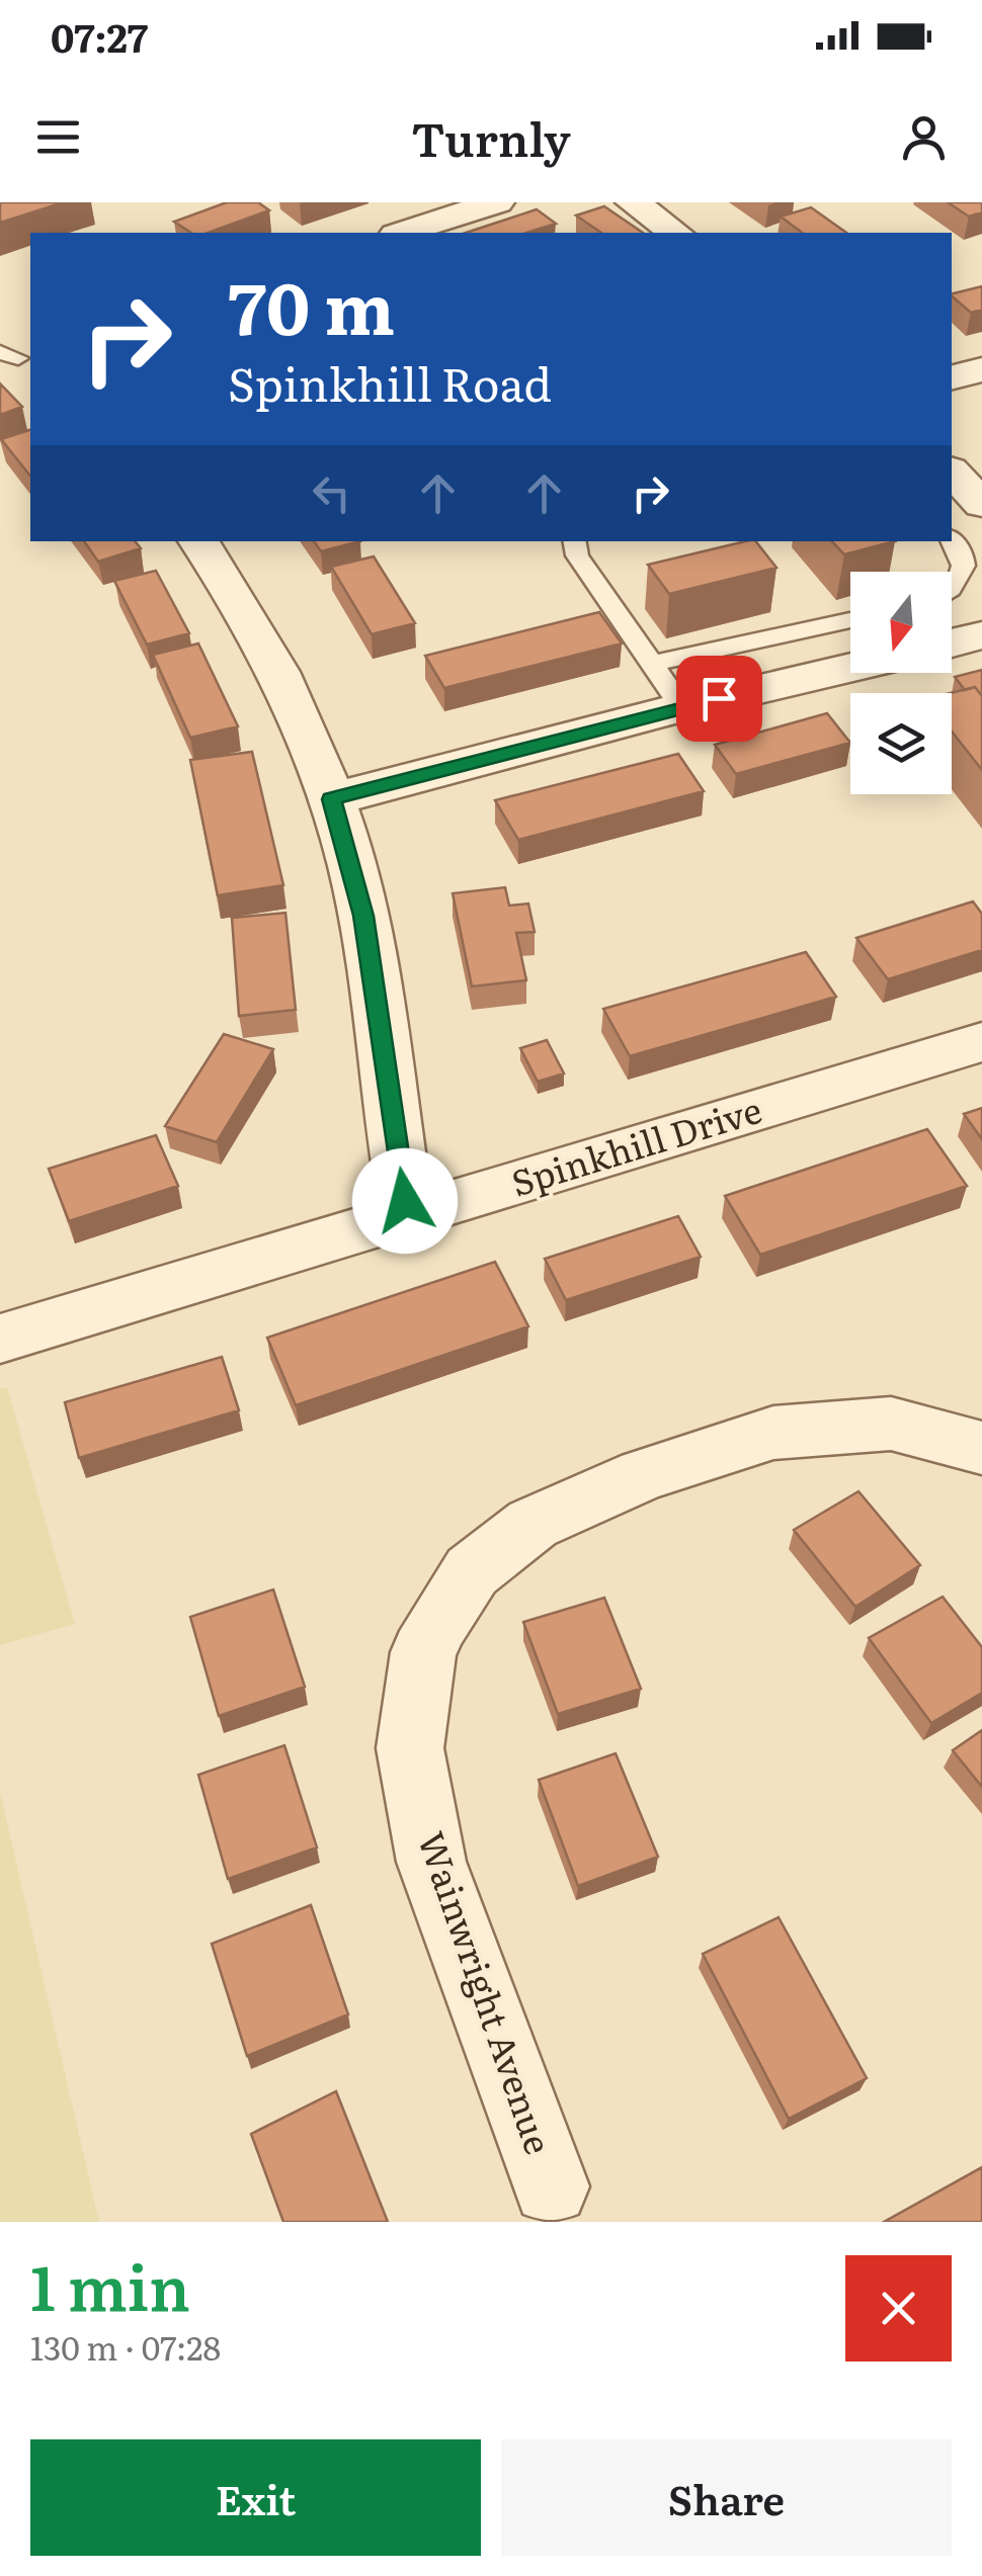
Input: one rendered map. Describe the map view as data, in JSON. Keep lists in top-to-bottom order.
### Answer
{
  "streets": {
    "street": ["Spinkhill Drive", "Wainwright Avenue"]
  },
  "north": "bottom",
  "page": {
    "status": "07:27",
    "header": "Turnly",
    "turn": ["70 m", "Spinkhill Road"],
    "heading": ["1 min", "130 m · 07:28"],
    "buttons": ["Exit", "Share"]
  }
}
